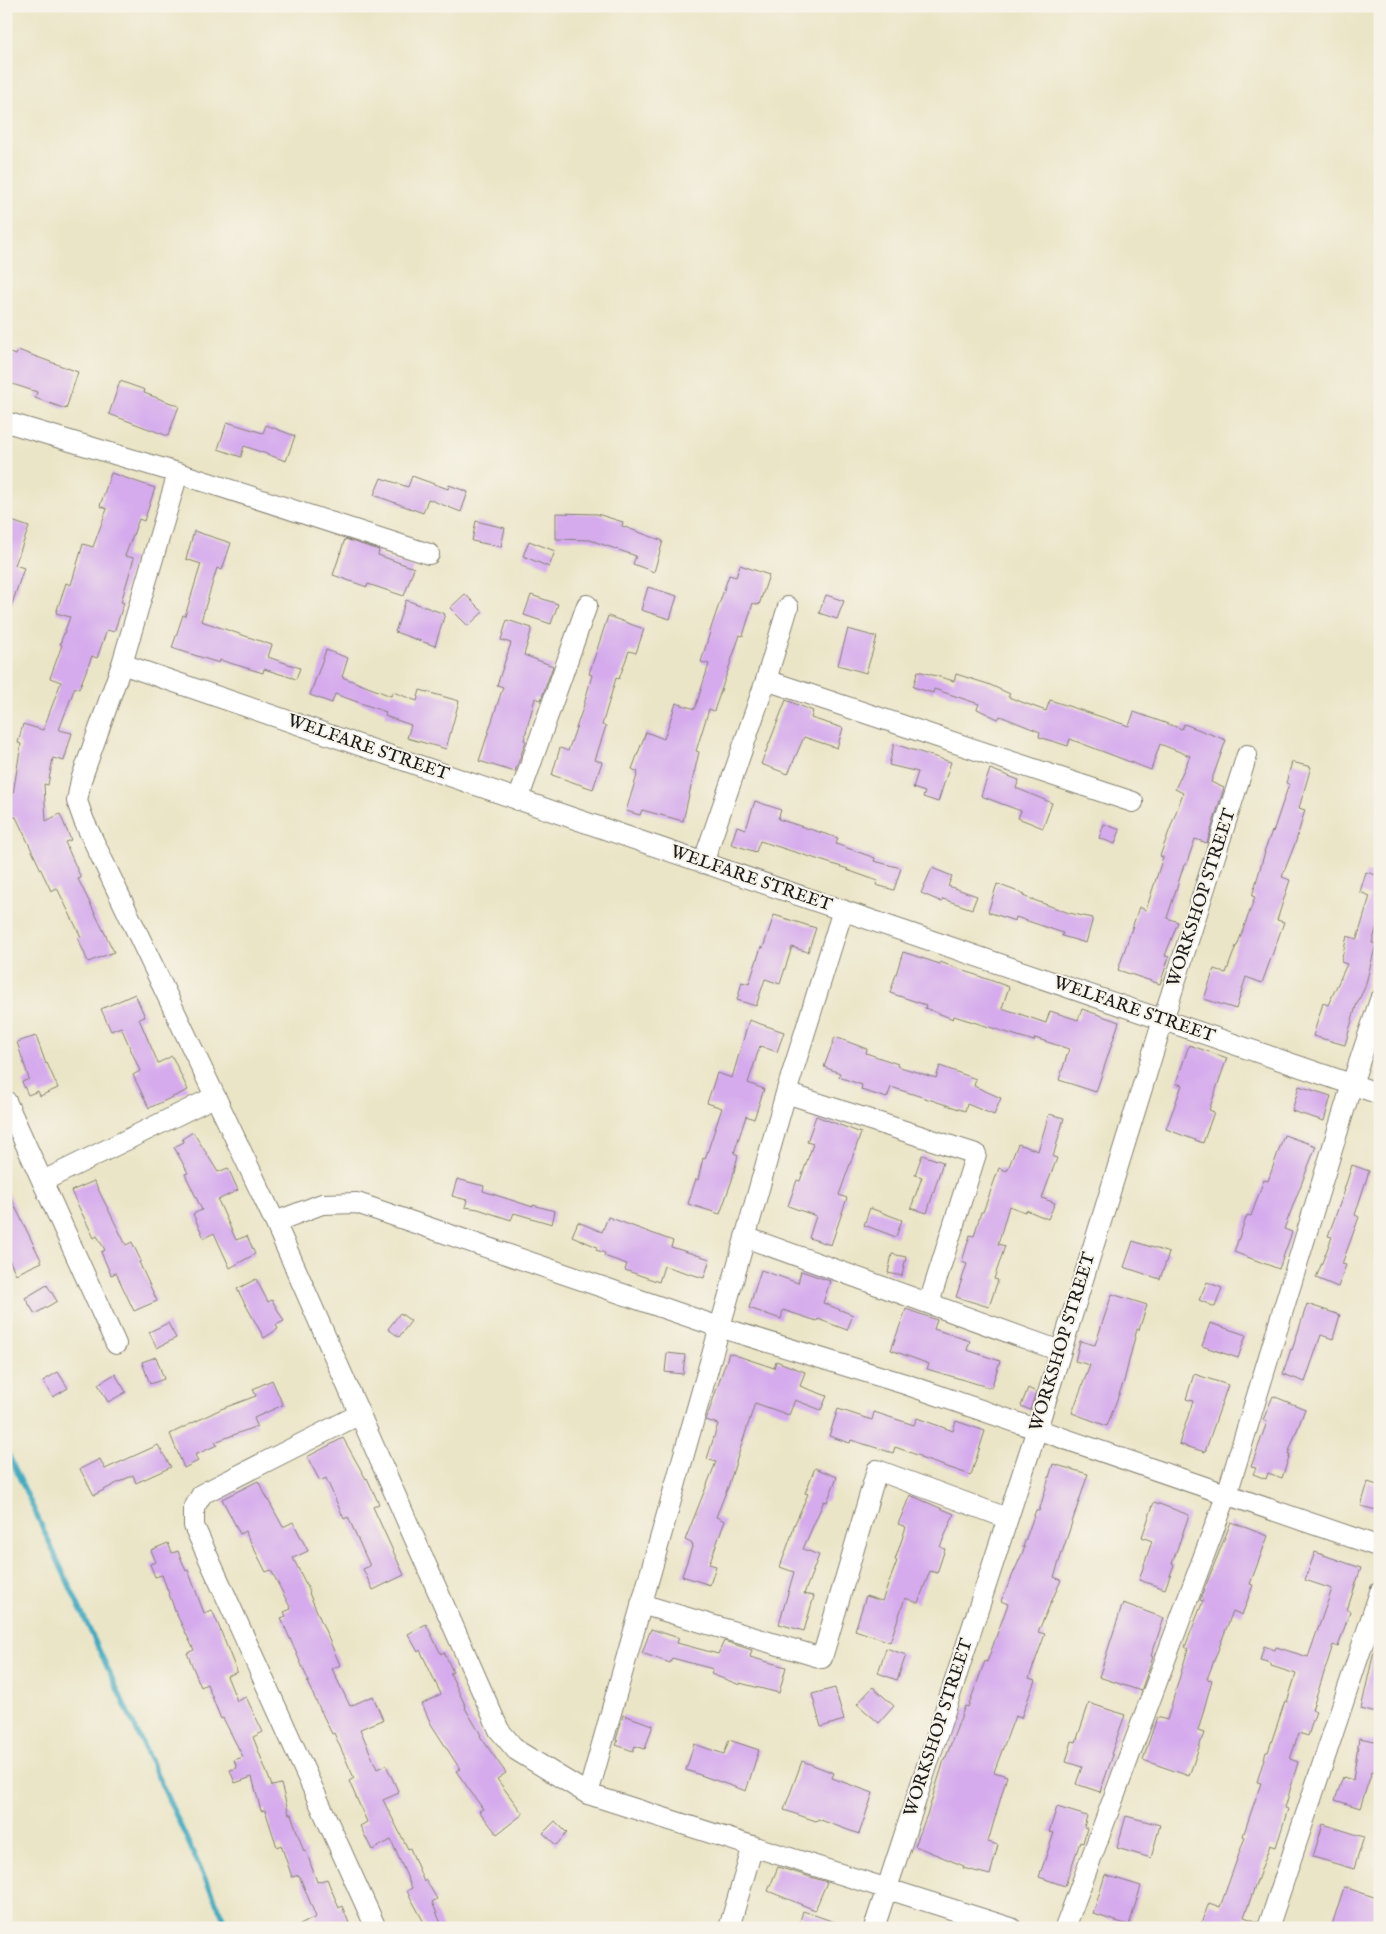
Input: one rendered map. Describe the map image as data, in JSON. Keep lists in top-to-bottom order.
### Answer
{
  "streets": {
    "street": ["WELFARE STREET", "WORKSHOP STREET"]
  },
  "crossings": [
    ["WELFARE STREET", "WORKSHOP STREET"]
  ]
}
